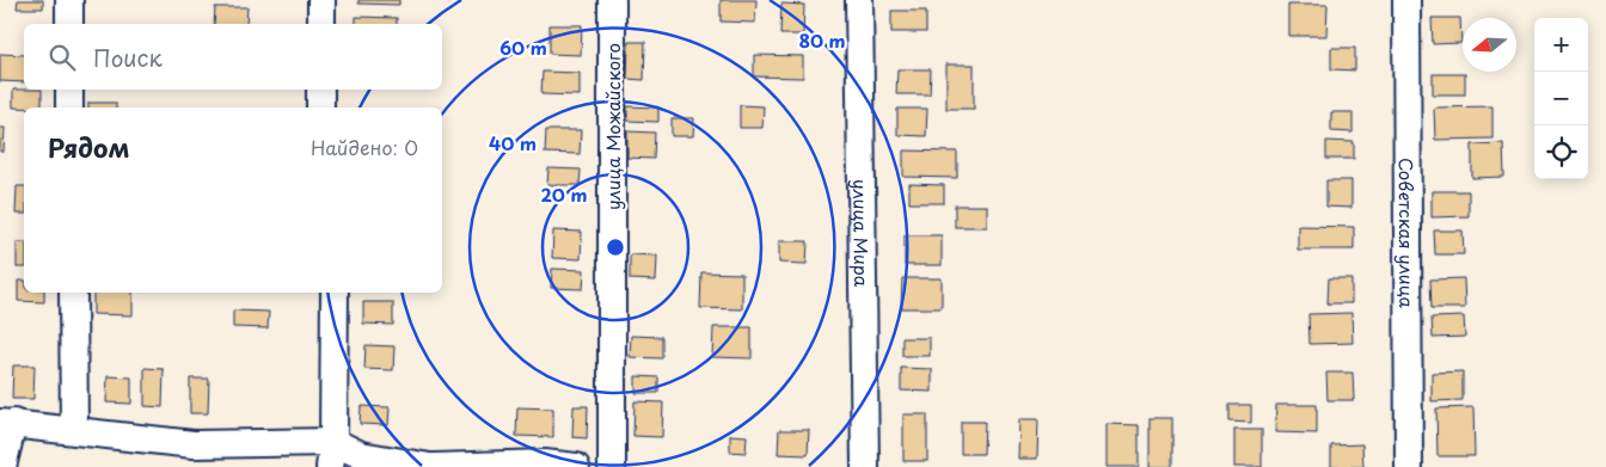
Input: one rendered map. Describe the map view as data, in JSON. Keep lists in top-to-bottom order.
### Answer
{
  "streets": {
    "street": ["улица Можайского", "улица Мира", "Советская улица"]
  },
  "north": "left",
  "page": {
    "map_buttons": ["+", "−"],
    "search": "Поиск",
    "heading": ["Рядом", "Найдено: 0"]
  },
  "rings": [
    "80 m",
    "60 m",
    "40 m",
    "20 m"
  ]
}
